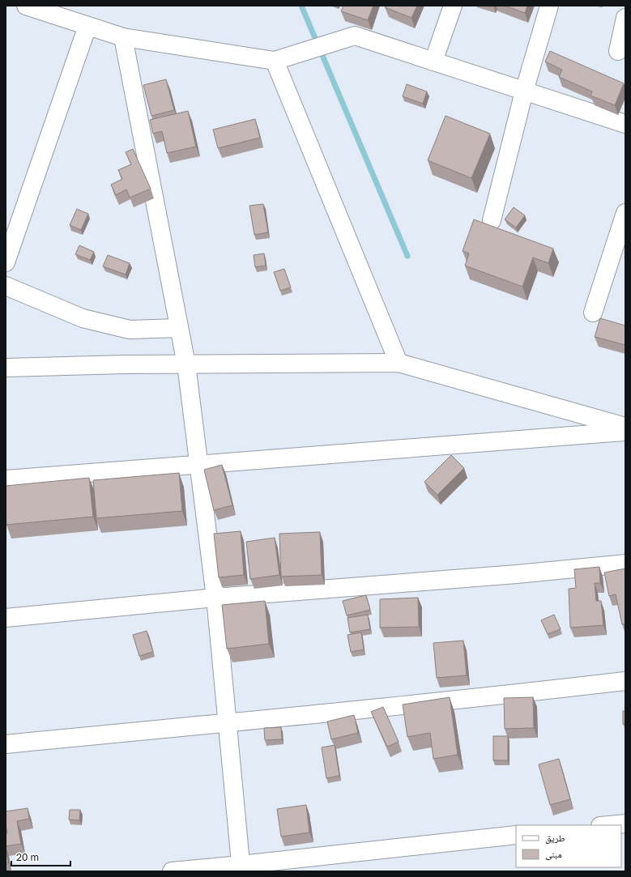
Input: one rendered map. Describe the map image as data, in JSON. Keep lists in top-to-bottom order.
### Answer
{
  "legend": ["طريق", "مبنى"],
  "scale_bar": "20 m"
}
